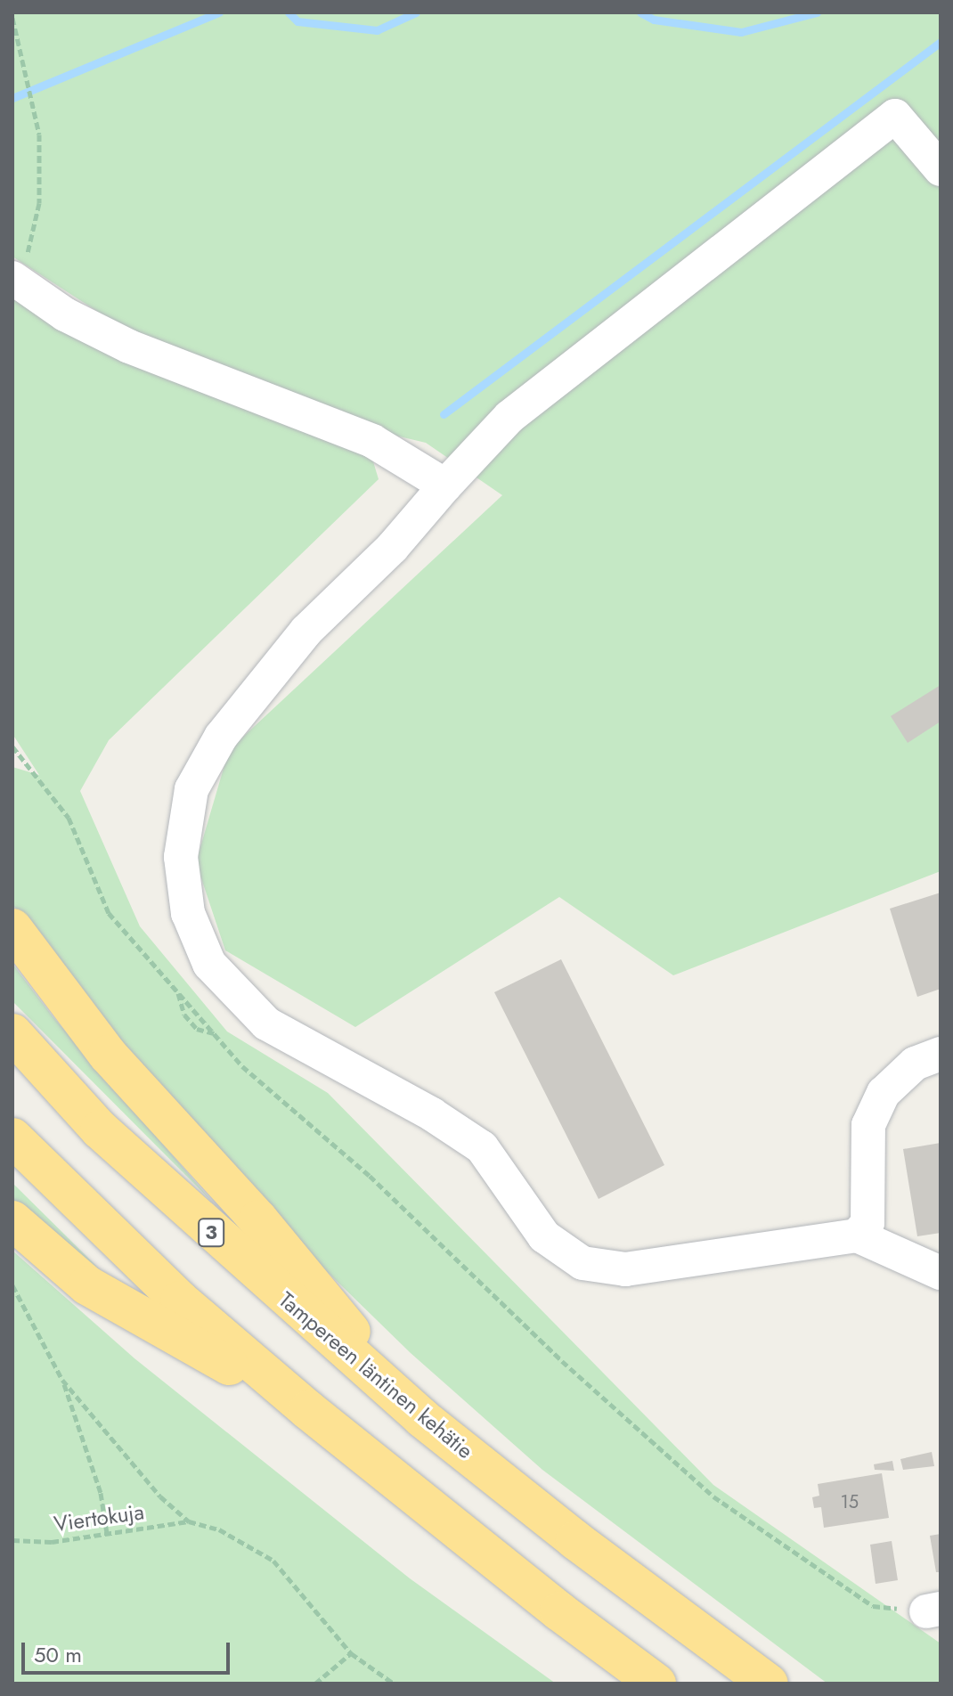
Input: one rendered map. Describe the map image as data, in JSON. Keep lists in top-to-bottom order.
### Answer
{
  "streets": {
    "highway": ["3", "Tampereen läntinen kehätie"],
    "path": ["Viertokuja"]
  },
  "house_numbers": ["15"],
  "scale_bar": "50 m"
}
